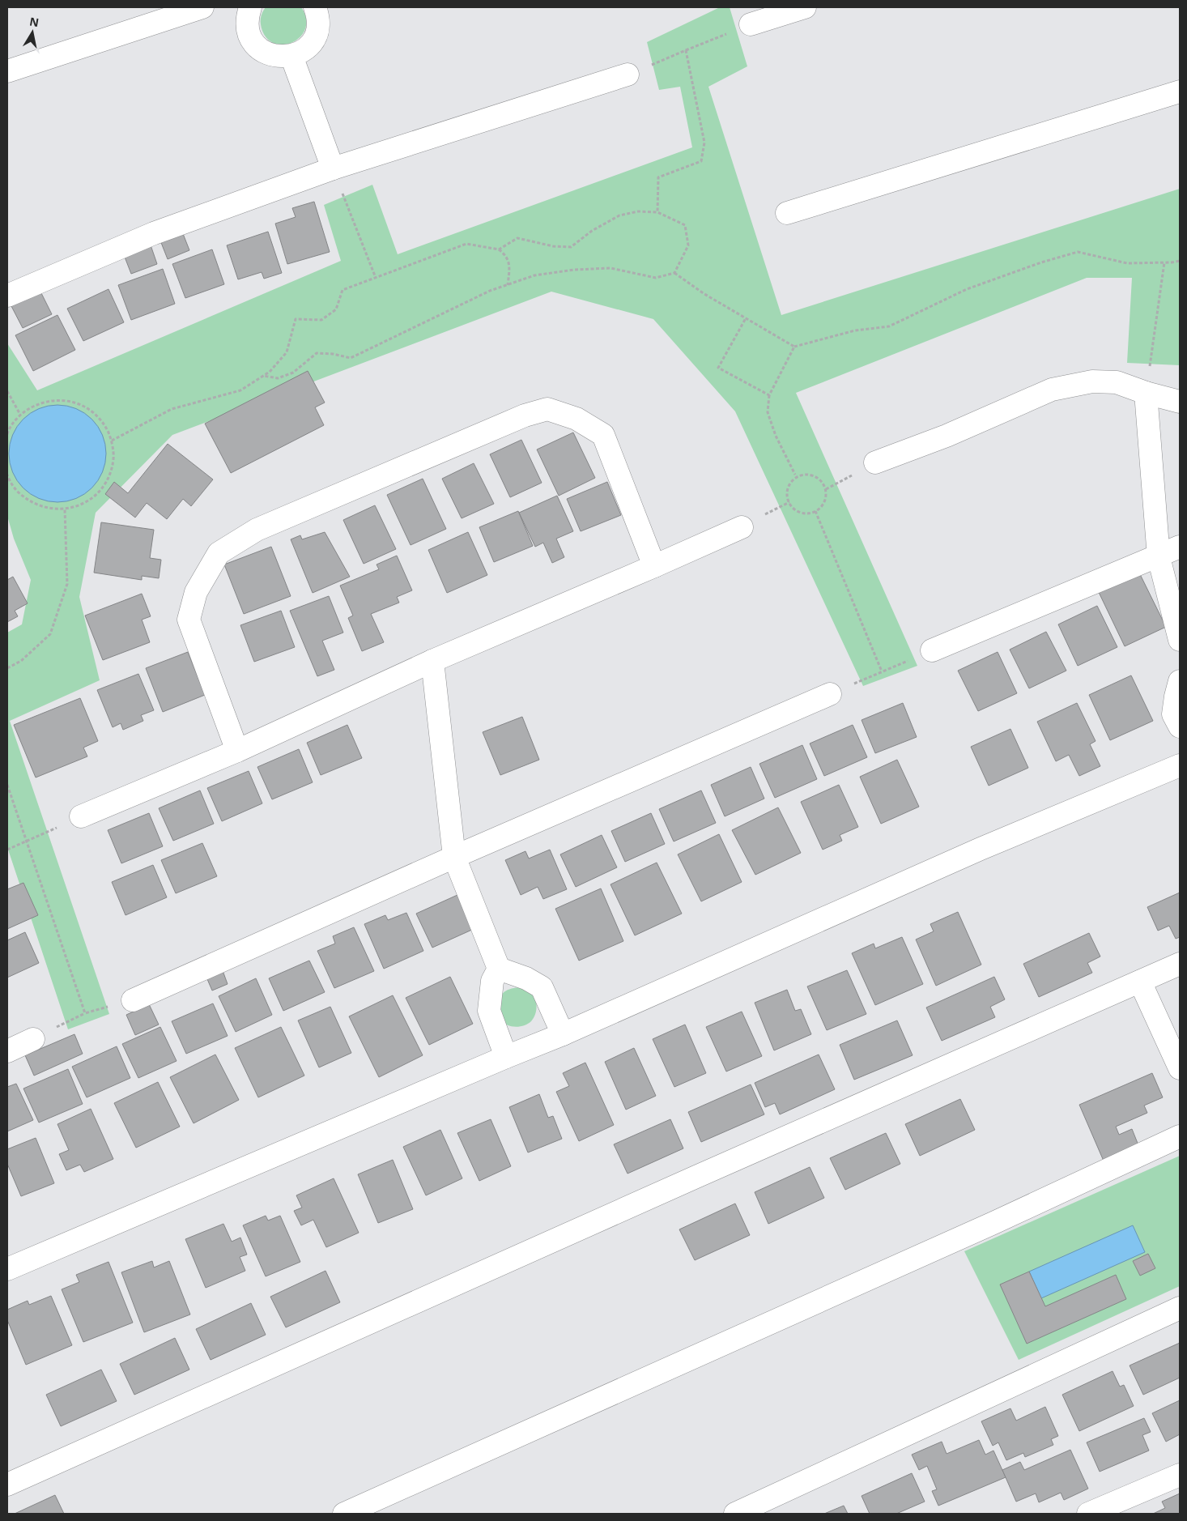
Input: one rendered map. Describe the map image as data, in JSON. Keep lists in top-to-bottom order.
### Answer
{
  "north": "top"
}
